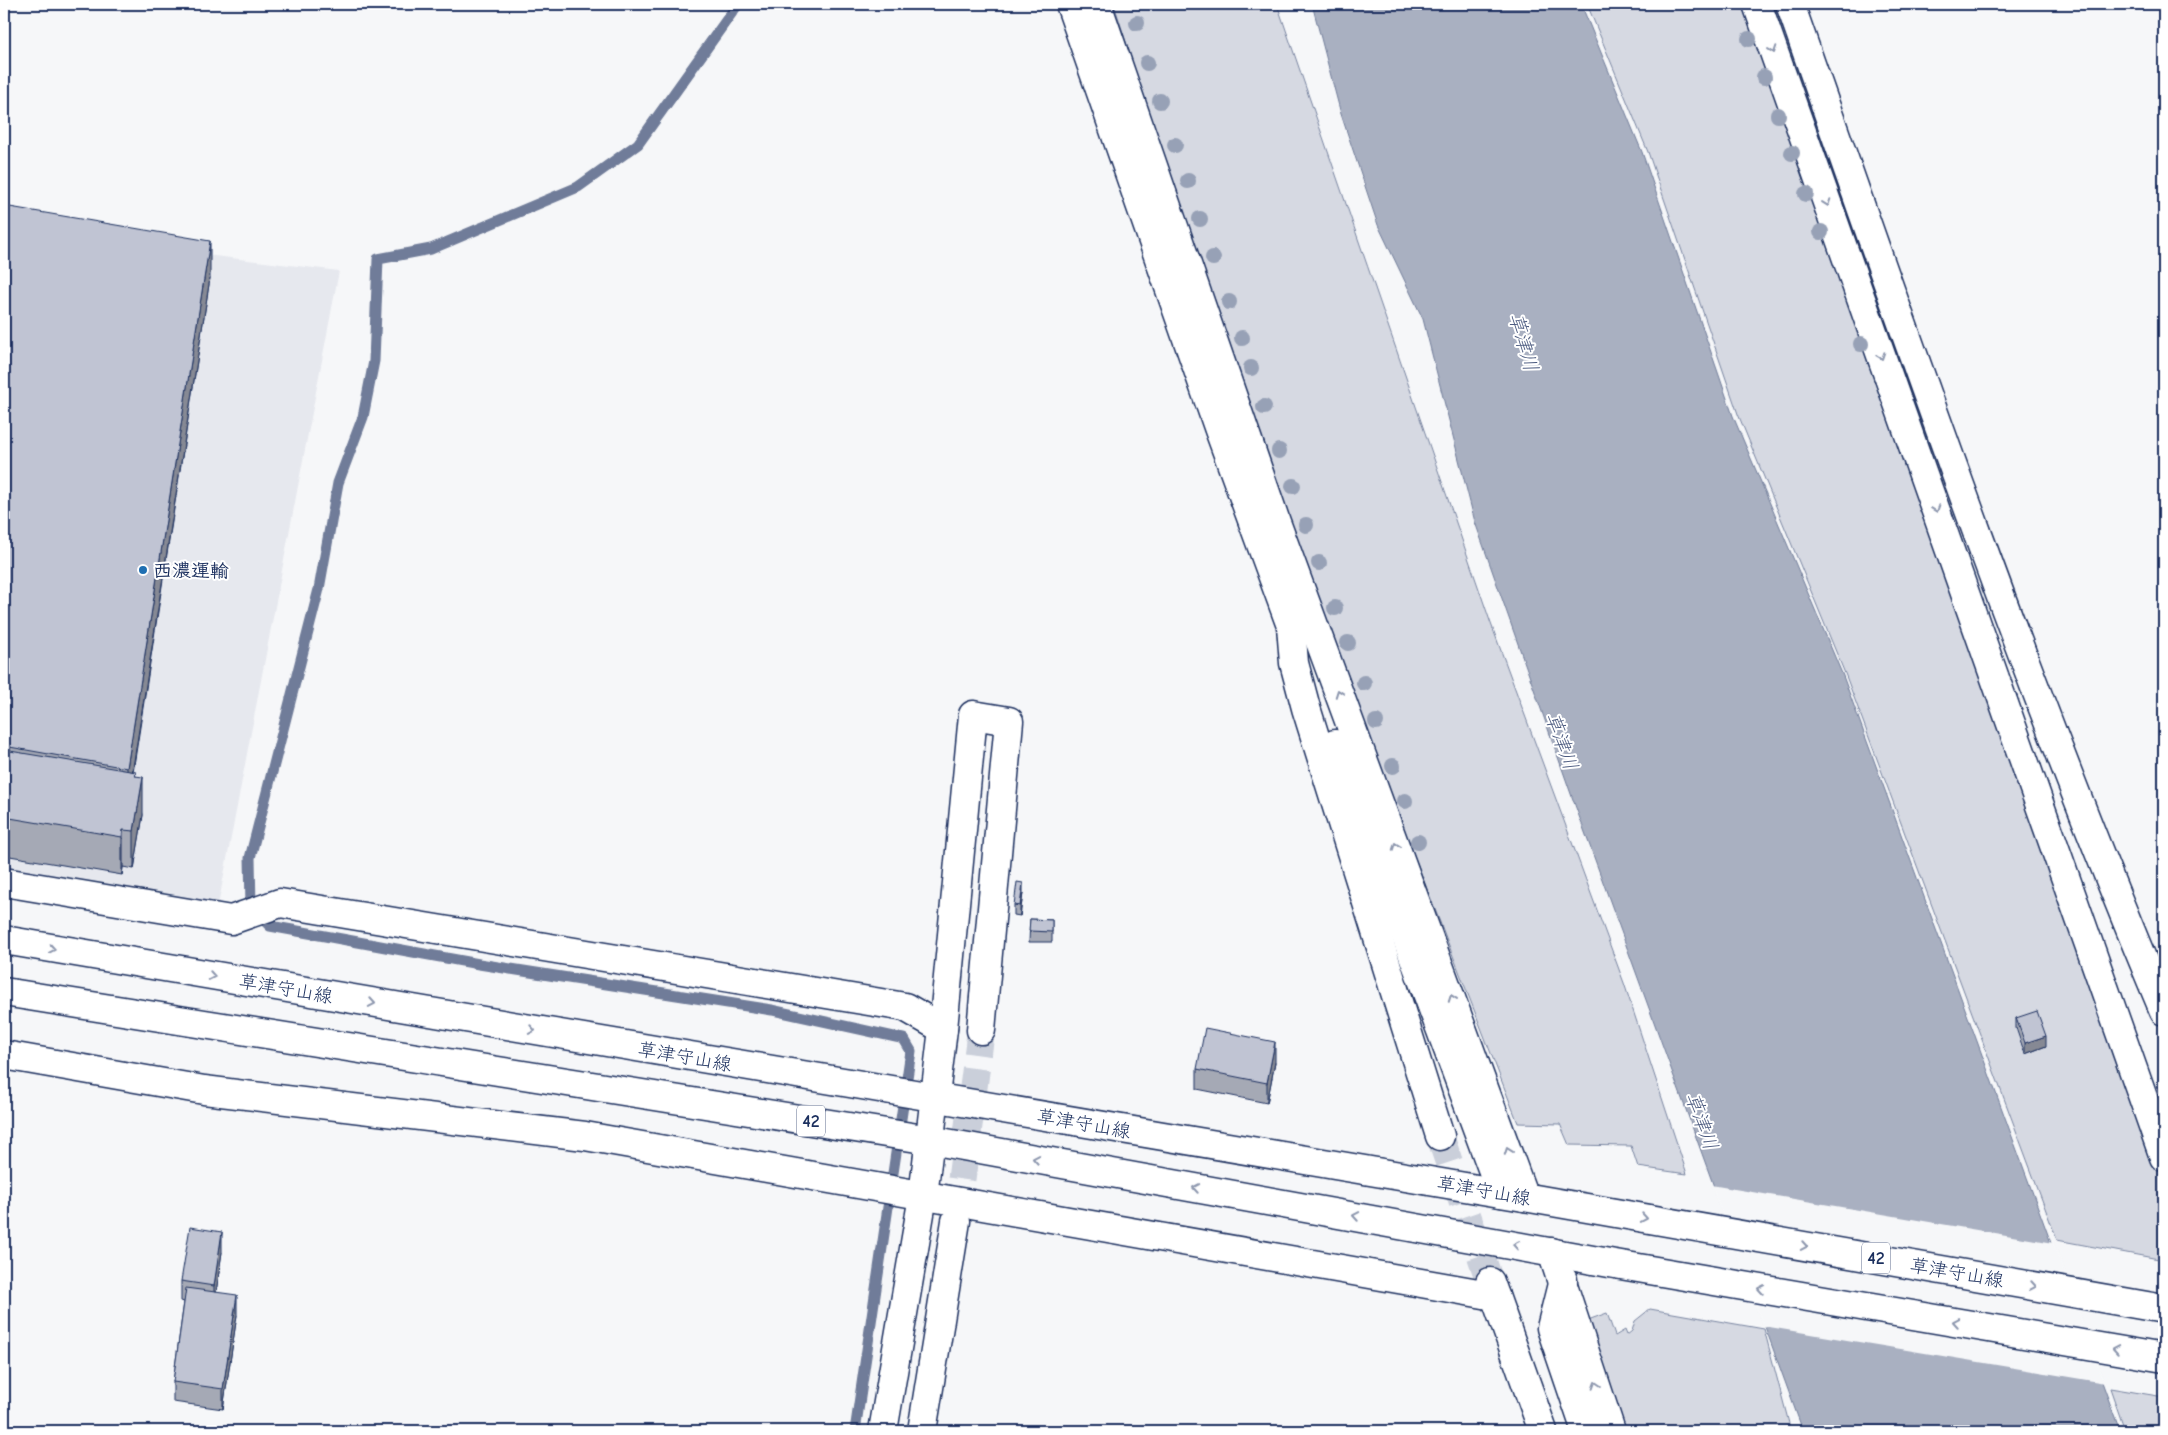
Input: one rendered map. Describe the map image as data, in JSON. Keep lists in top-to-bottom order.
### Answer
{
  "streets": {
    "street": ["草津守山線", "42"]
  },
  "water": ["草津川"],
  "places": ["西濃運輸"]
}
